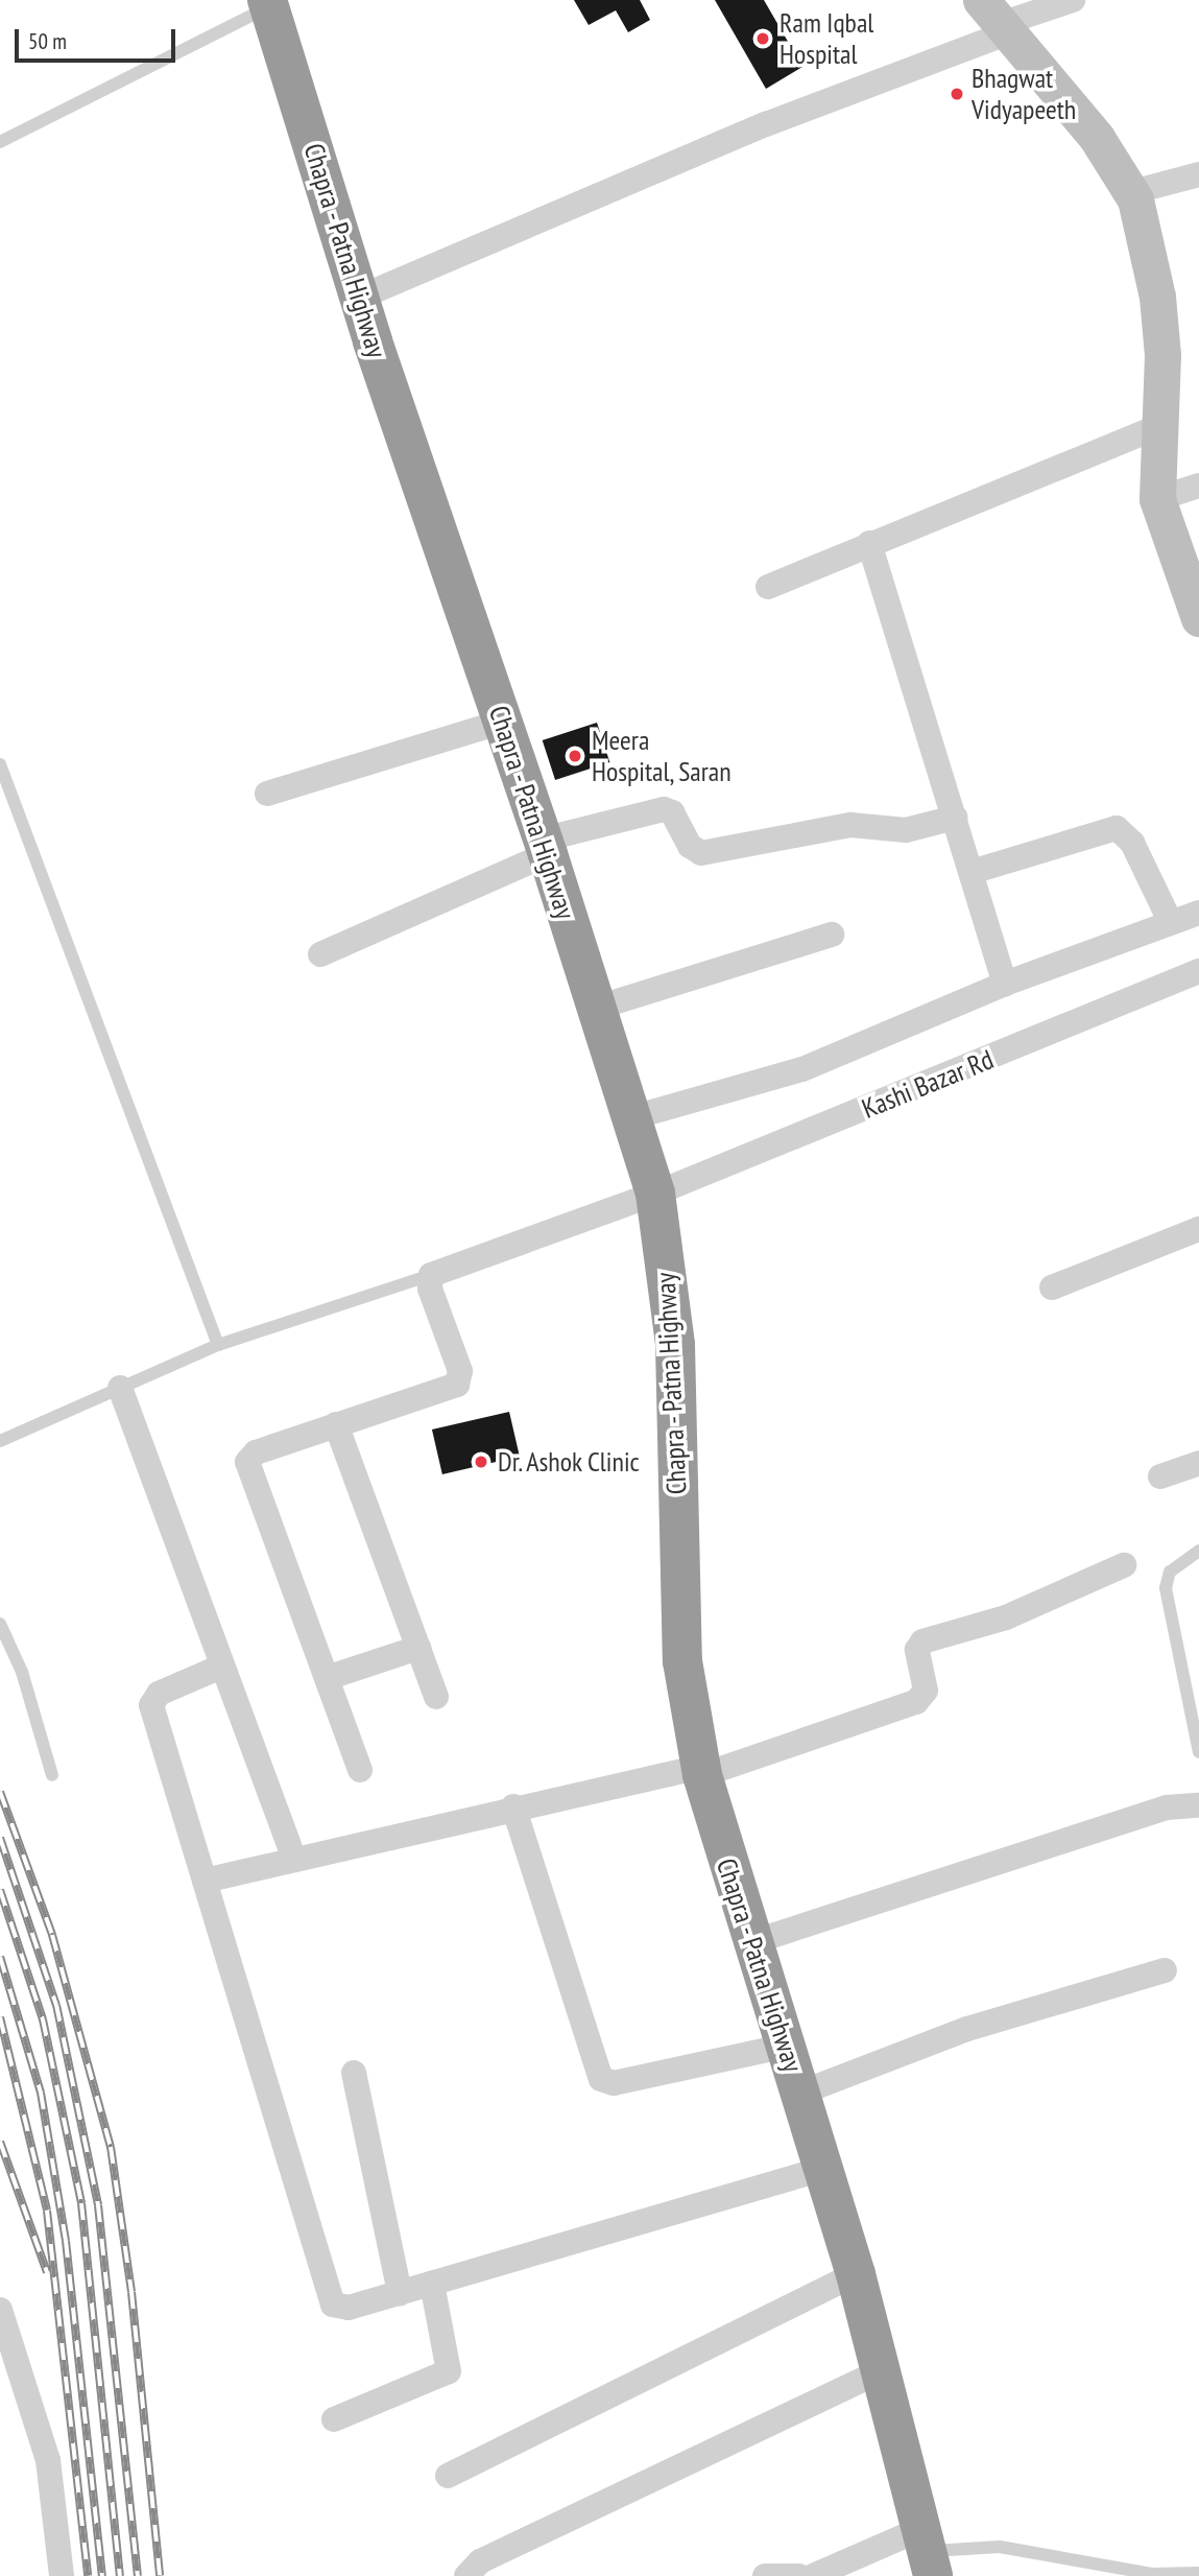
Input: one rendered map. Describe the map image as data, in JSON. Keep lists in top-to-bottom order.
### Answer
{
  "streets": {
    "highway": ["Chapra - Patna Highway"],
    "street": ["Kashi Bazar Rd"]
  },
  "crossings": [
    ["Chapra - Patna Highway", "Kashi Bazar Rd"]
  ],
  "places": [
    "Ram Iqbal Hospital",
    "Bhagwat Vidyapeeth",
    "Meera Hospital, Saran",
    "Dr. Ashok Clinic"
  ],
  "scale_bar": "50 m"
}
